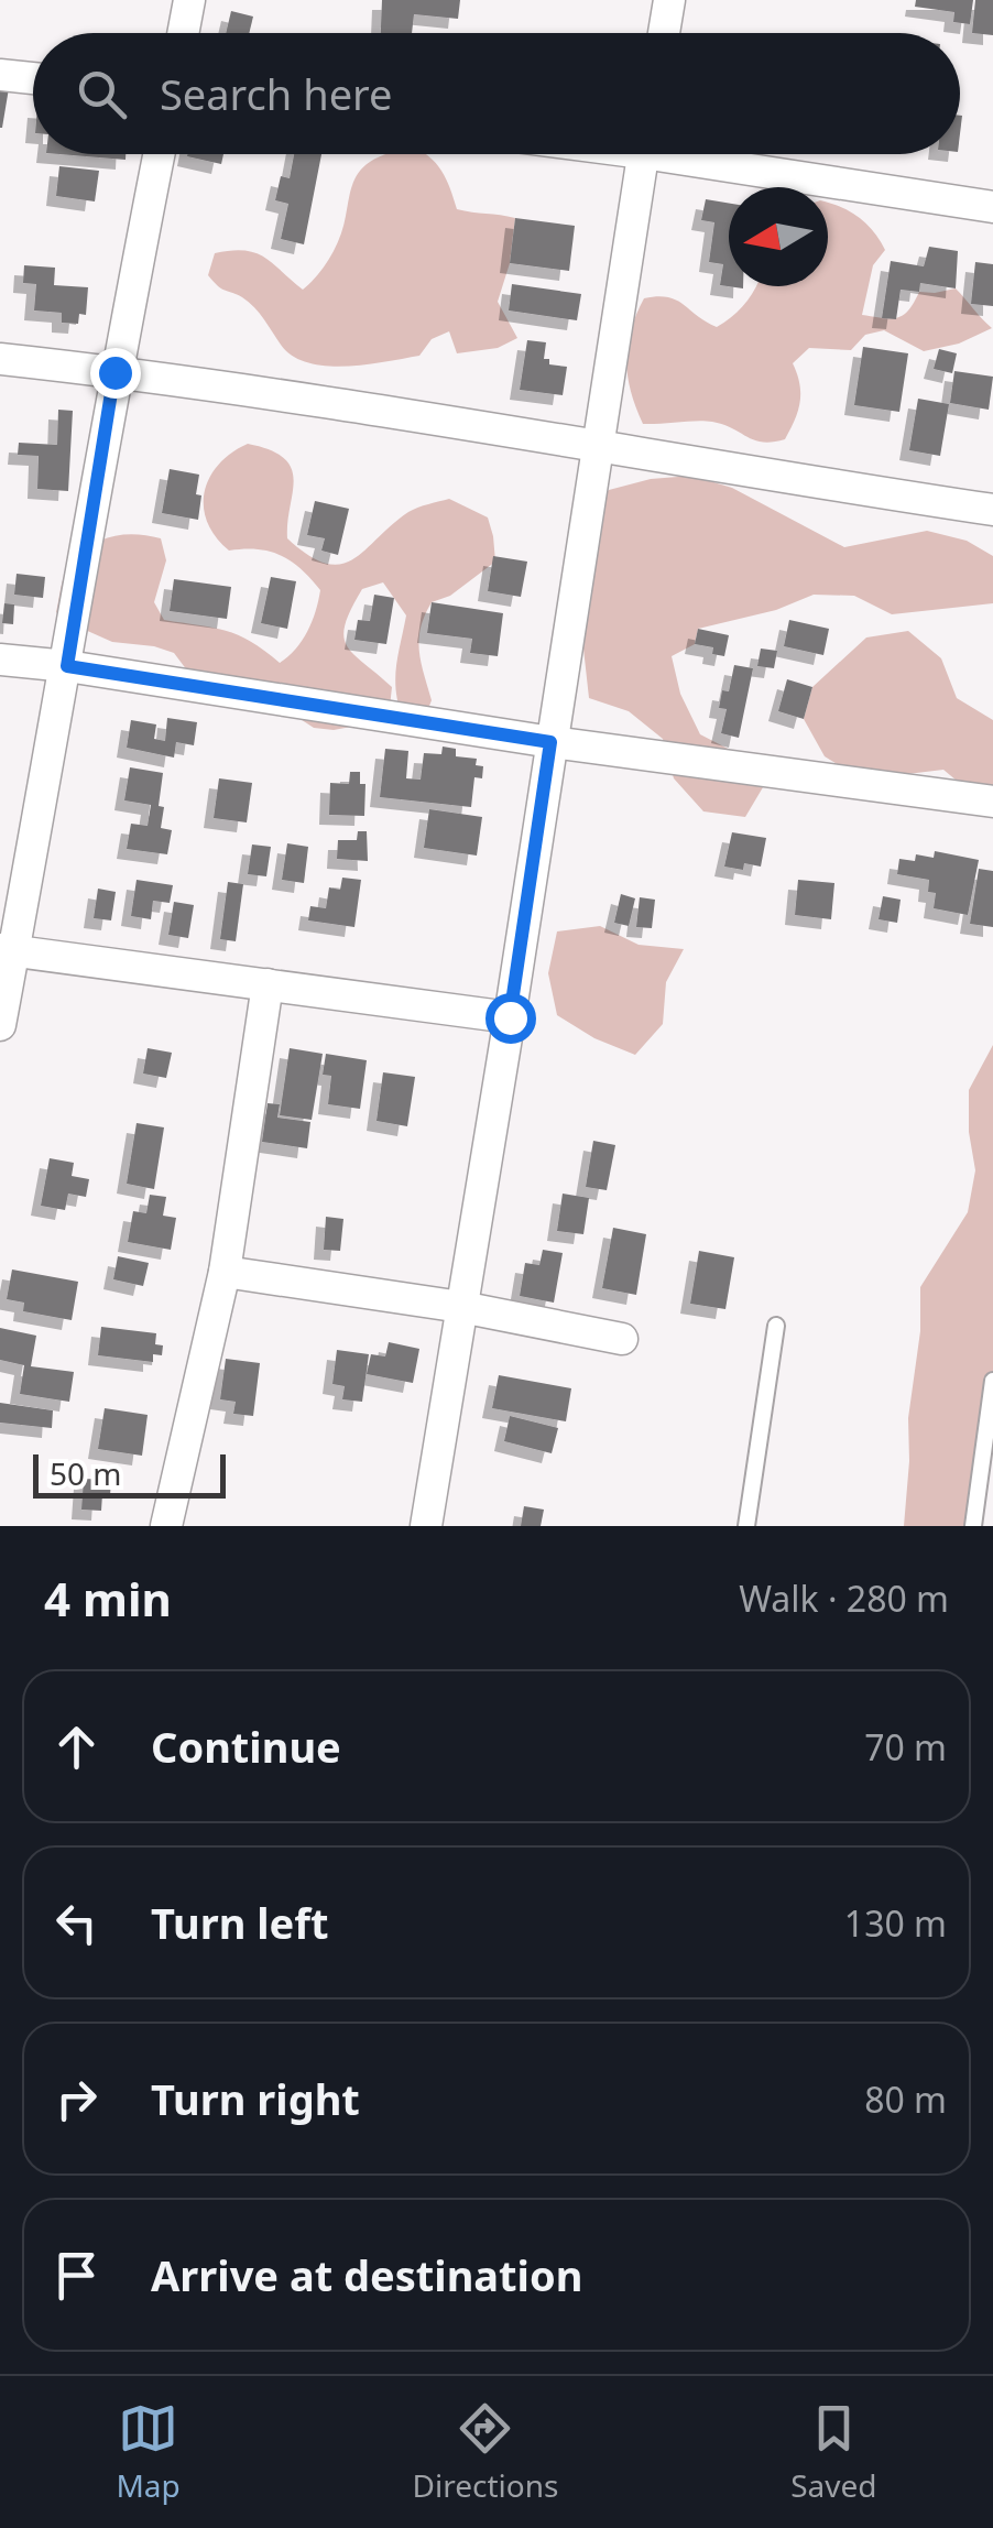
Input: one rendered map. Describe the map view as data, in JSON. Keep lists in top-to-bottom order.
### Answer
{
  "scale_bar": "50 m",
  "north": "left",
  "page": {
    "search": "Search here",
    "scale": "50 m",
    "heading": ["4 min", "Walk · 280 m"],
    "list": [
      ["Continue", "70 m"],
      ["Turn left", "130 m"],
      ["Turn right", "80 m"],
      "Arrive at destination"
    ],
    "nav": ["Map", "Directions", "Saved"]
  }
}
